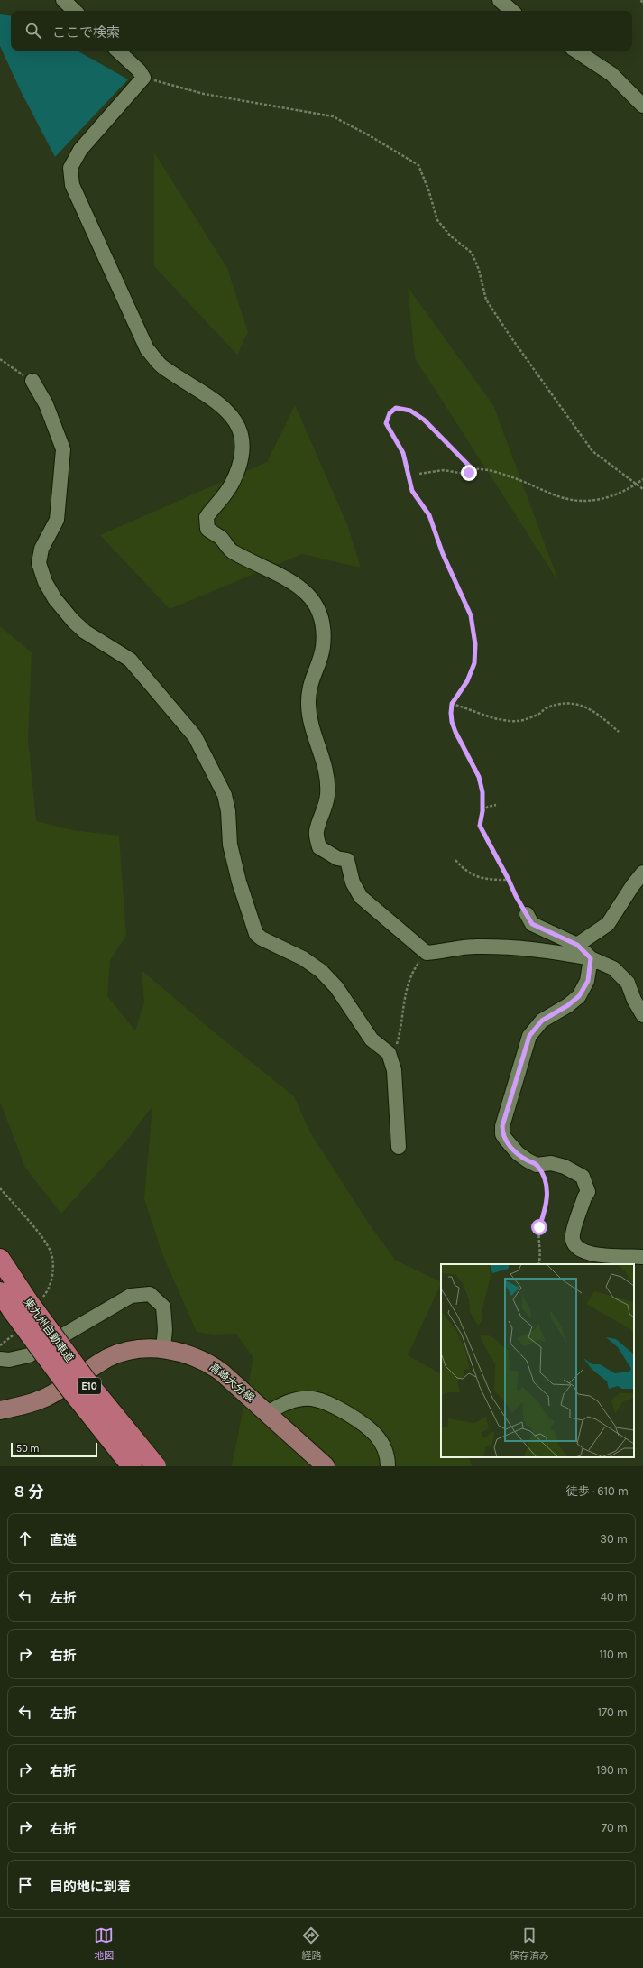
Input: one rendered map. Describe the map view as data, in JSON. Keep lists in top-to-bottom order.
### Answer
{
  "streets": {
    "highway": ["東九州自動車道", "E10"],
    "main road": ["高崎大分線"]
  },
  "scale_bar": "50 m",
  "page": {
    "search": "ここで検索",
    "scale": "50 m",
    "heading": ["8 分", "徒歩 · 610 m"],
    "list": [
      ["直進", "30 m"],
      ["左折", "40 m"],
      ["右折", "110 m"],
      ["左折", "170 m"],
      ["右折", "190 m"],
      ["右折", "70 m"],
      "目的地に到着"
    ],
    "nav": ["地図", "経路", "保存済み"]
  }
}
